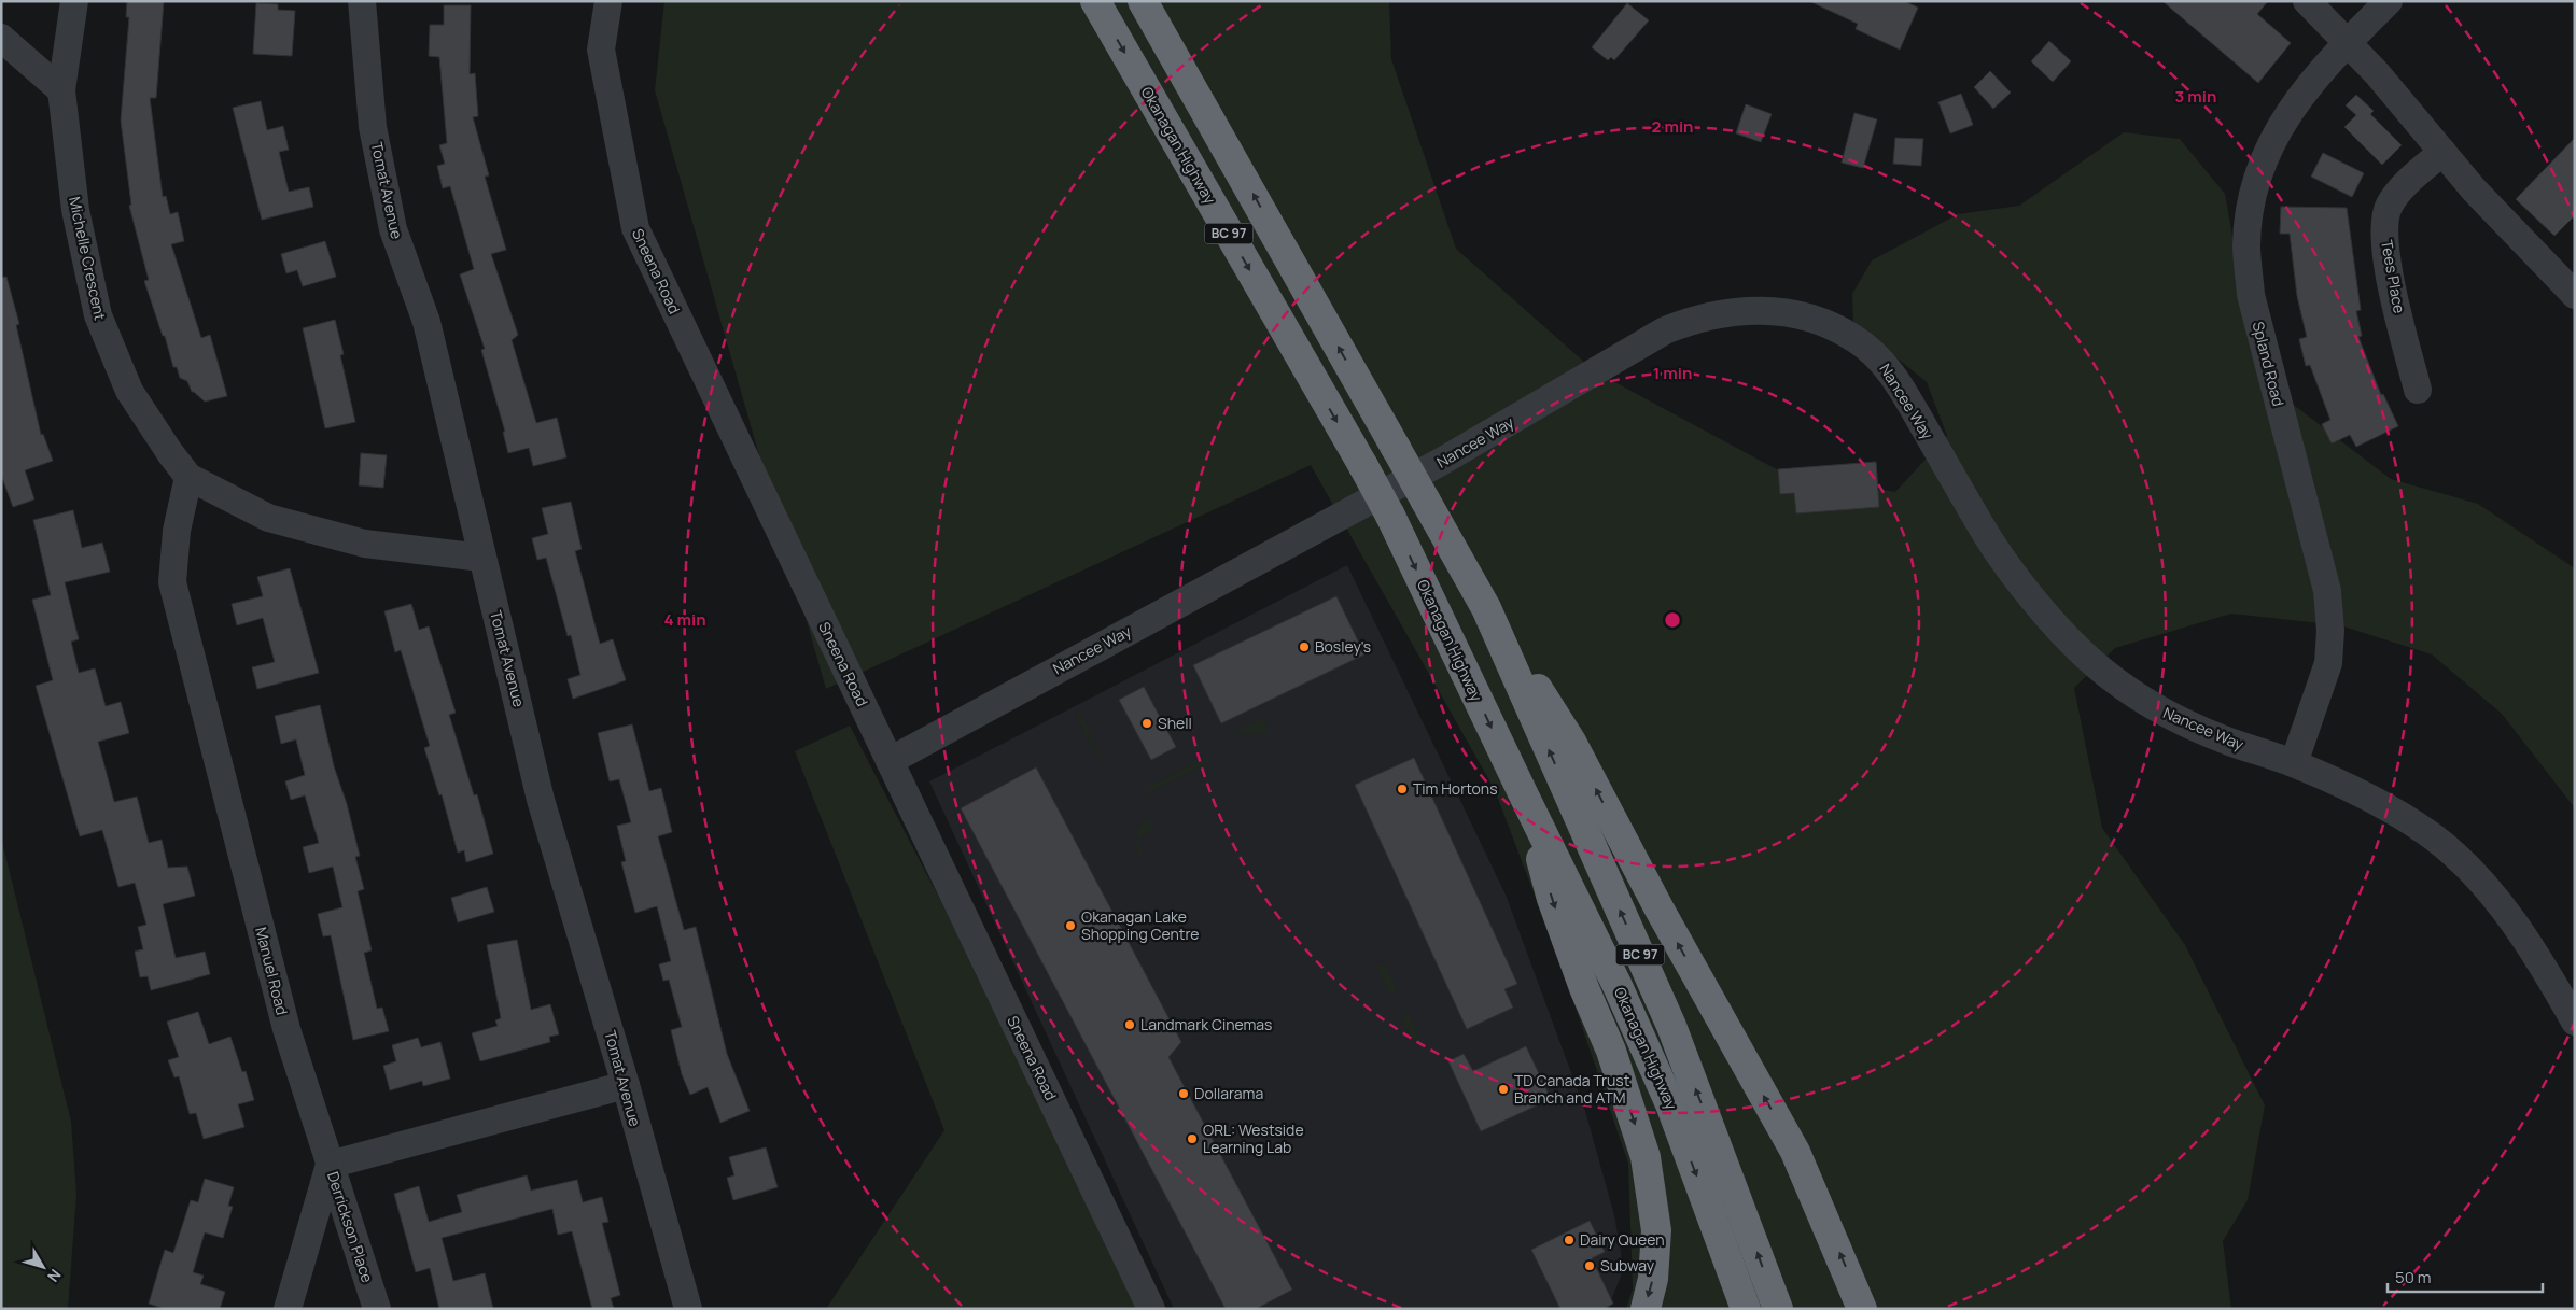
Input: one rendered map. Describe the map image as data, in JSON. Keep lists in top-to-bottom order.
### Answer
{
  "streets": {
    "highway": ["Okanagan Highway", "BC 97"],
    "street": [
      "Tomat Avenue",
      "Michelle Crescent",
      "Sneena Road",
      "Tees Place",
      "Spland Road",
      "Nancee Way",
      "Manuel Road",
      "Derrickson Place"
    ]
  },
  "crossings": [
    ["Tomat Avenue", "Michelle Crescent"],
    ["Michelle Crescent", "Manuel Road"],
    ["Sneena Road", "Nancee Way"],
    ["Spland Road", "Nancee Way"],
    ["Manuel Road", "Derrickson Place"]
  ],
  "places": [
    "Bosley's",
    "Shell",
    "Tim Hortons",
    "Okanagan Lake Shopping Centre",
    "Landmark Cinemas",
    "TD Canada Trust Branch and ATM",
    "Dollarama",
    "ORL: Westside Learning Lab",
    "Dairy Queen",
    "Subway"
  ],
  "scale_bar": "50 m",
  "north": "bottom right",
  "rings": [
    "3 min",
    "2 min",
    "1 min",
    "4 min"
  ]
}
